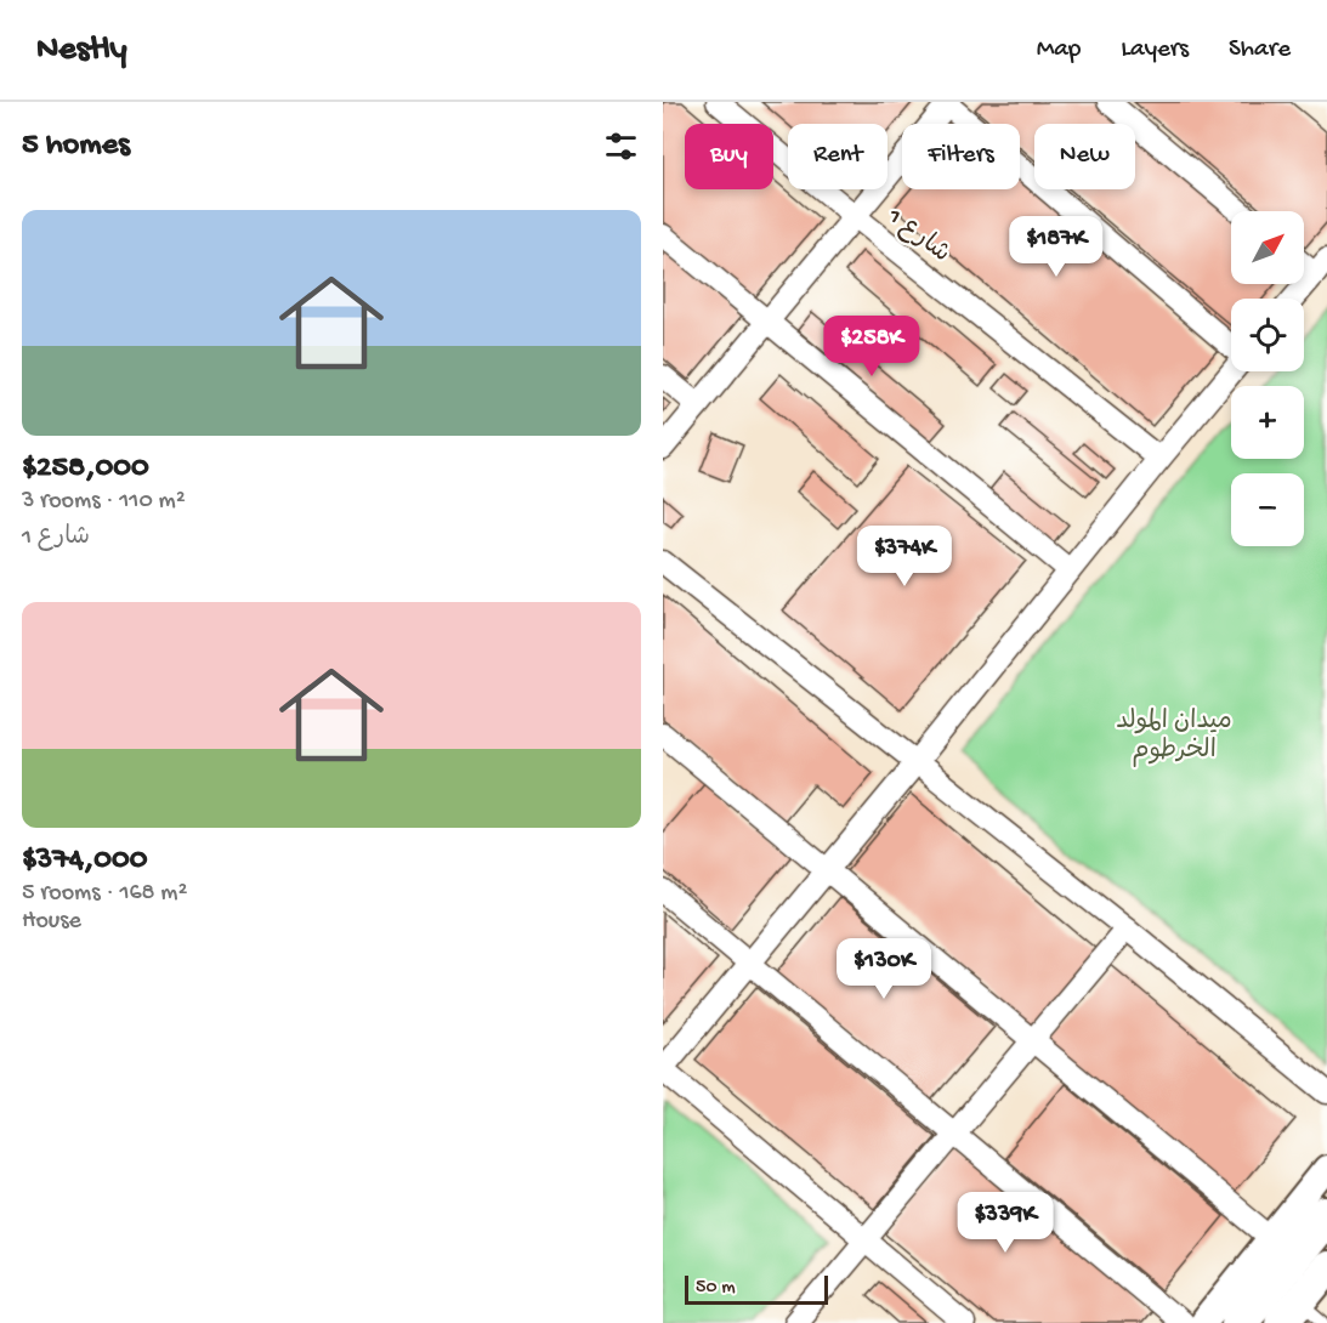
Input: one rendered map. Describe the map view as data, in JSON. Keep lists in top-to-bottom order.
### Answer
{
  "streets": {
    "street": ["شارع 1"]
  },
  "parks": ["ميدان المولد الخرطوم"],
  "scale_bar": "50 m",
  "north": "top right",
  "page": {
    "header": "Nestly",
    "nav": ["Map", "Layers", "Share"],
    "heading": "5 homes",
    "chip": [
      "Buy",
      "Rent",
      "Filters",
      "New"
    ],
    "list": [
      {
        "name": "$258,000",
        "note": "3 rooms · 110 m² · شارع 1"
      },
      {
        "name": "$374,000",
        "note": "5 rooms · 168 m² · House"
      }
    ],
    "map_buttons": ["+", "−"],
    "price": [
      "$187K",
      "$258K",
      "$374K",
      "$130K",
      "$339K"
    ],
    "scale": "50 m"
  }
}
